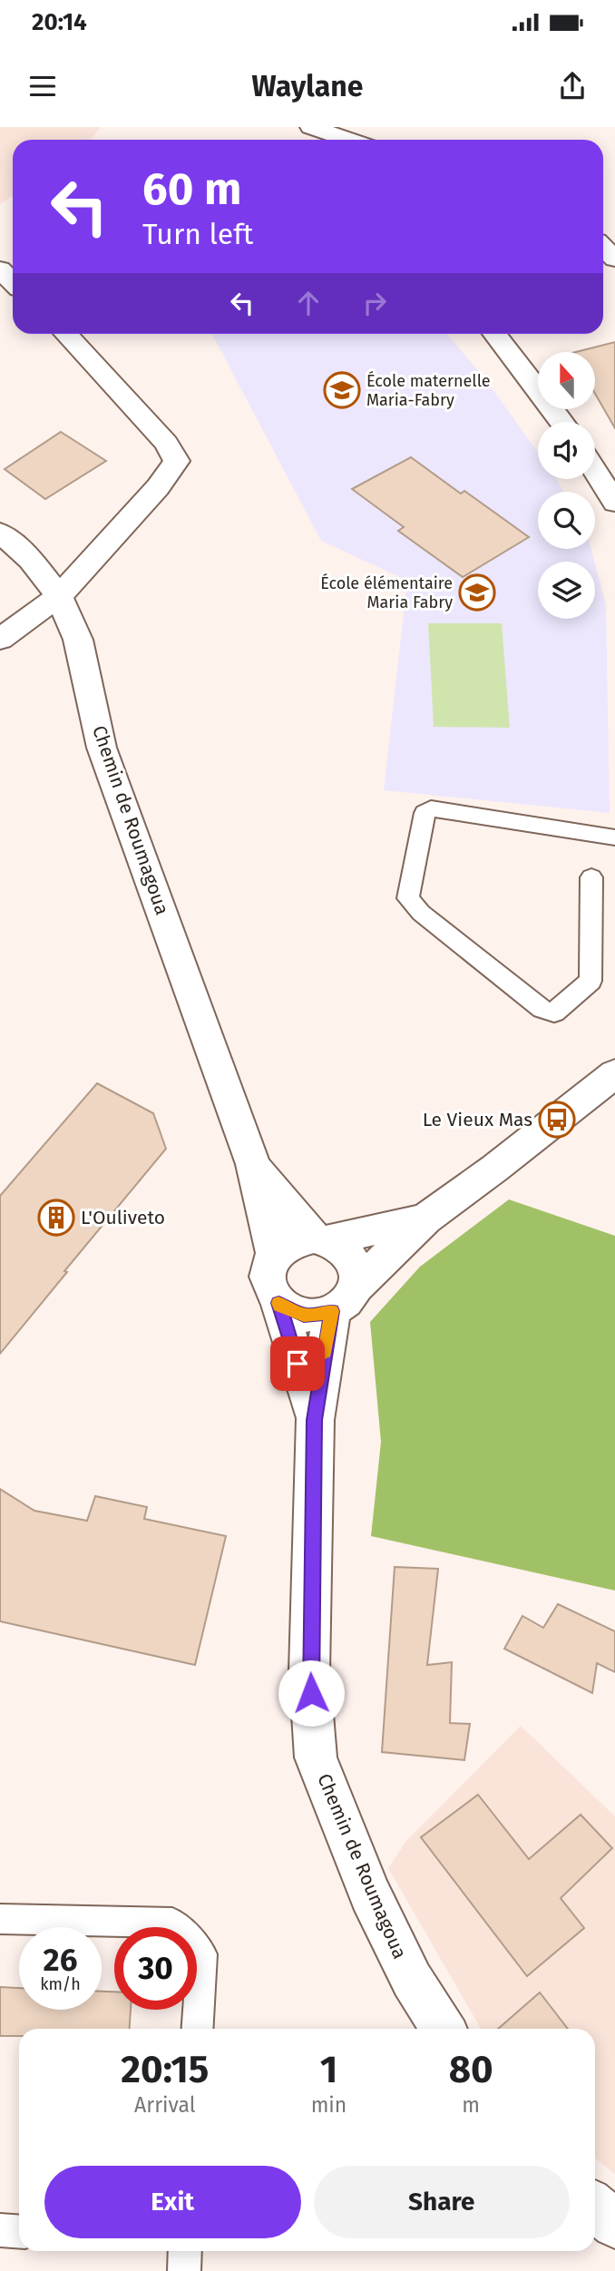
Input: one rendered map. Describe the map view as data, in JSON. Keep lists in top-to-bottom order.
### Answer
{
  "streets": {
    "street": ["Chemin de Roumagoua"]
  },
  "places": {
    "school or university": ["École maternelle Maria-Fabry", "École élémentaire Maria Fabry"],
    "bus stop": ["Le Vieux Mas"],
    "building": ["L'Ouliveto"]
  },
  "north": "top",
  "page": {
    "status": "20:14",
    "header": "Waylane",
    "turn": ["60 m", "Turn left"],
    "speed": "26 km/h",
    "limit": "30",
    "eta": [
      "20:15",
      "Arrival",
      "1",
      "min",
      "80",
      "m"
    ],
    "buttons": ["Exit", "Share"]
  }
}
